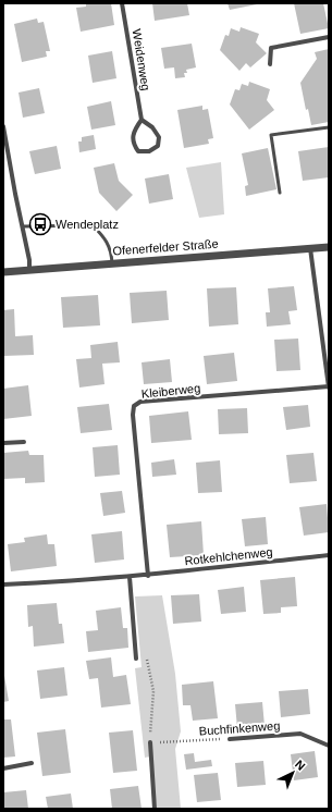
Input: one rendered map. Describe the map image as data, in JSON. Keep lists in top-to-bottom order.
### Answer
{
  "streets": {
    "street": [
      "Weidenweg",
      "Ofenerfelder Straße",
      "Kleiberweg",
      "Rotkehlchenweg",
      "Buchfinkenweg"
    ]
  },
  "crossings": [
    ["Kleiberweg", "Rotkehlchenweg"]
  ],
  "places": {
    "bus stop": ["Wendeplatz"]
  },
  "north": "top right"
}
